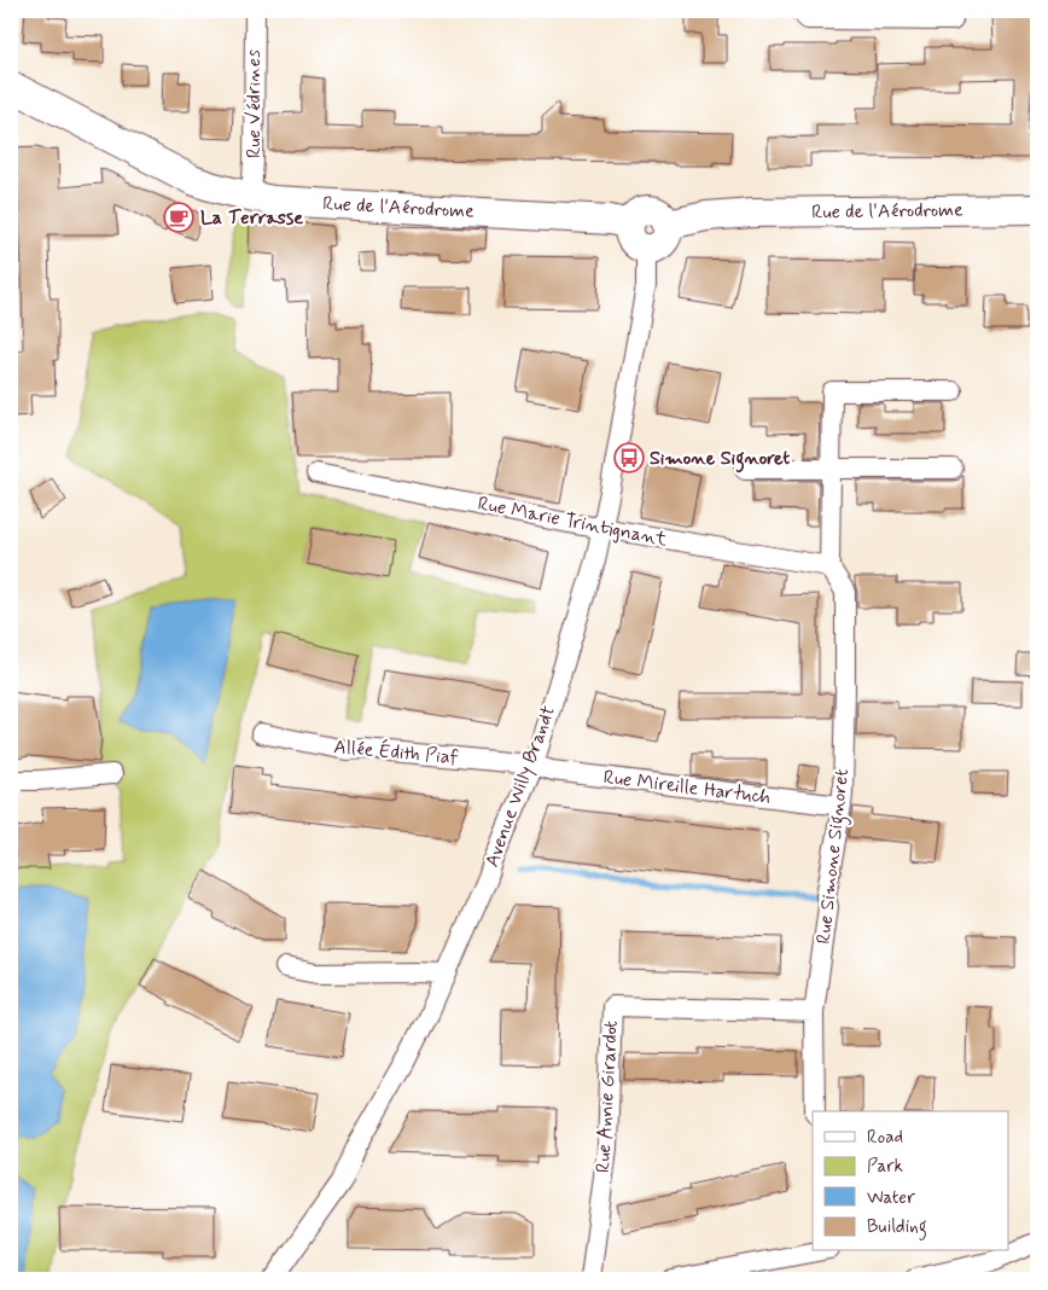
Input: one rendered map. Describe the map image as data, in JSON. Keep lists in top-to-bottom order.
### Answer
{
  "streets": {
    "street": [
      "Rue Védrines",
      "Rue de l'Aérodrome",
      "Rue Marie Trintignant",
      "Allée Édith Piaf",
      "Avenue Willy Brandt",
      "Rue Mireille Hartuch",
      "Rue Simone Signoret",
      "Rue Annie Girardot"
    ]
  },
  "crossings": [
    ["Rue Védrines", "Rue de l'Aérodrome"],
    ["Rue de l'Aérodrome", "Avenue Willy Brandt"],
    ["Rue Marie Trintignant", "Avenue Willy Brandt"],
    ["Rue Marie Trintignant", "Rue Simone Signoret"],
    ["Allée Édith Piaf", "Avenue Willy Brandt"],
    ["Allée Édith Piaf", "Rue Mireille Hartuch"],
    ["Avenue Willy Brandt", "Rue Mireille Hartuch"],
    ["Rue Mireille Hartuch", "Rue Simone Signoret"],
    ["Rue Simone Signoret", "Rue Annie Girardot"]
  ],
  "places": {
    "cafe": ["La Terrasse"],
    "bus stop": ["Simone Signoret"]
  },
  "legend": [
    "Road",
    "Park",
    "Water",
    "Building"
  ]
}
